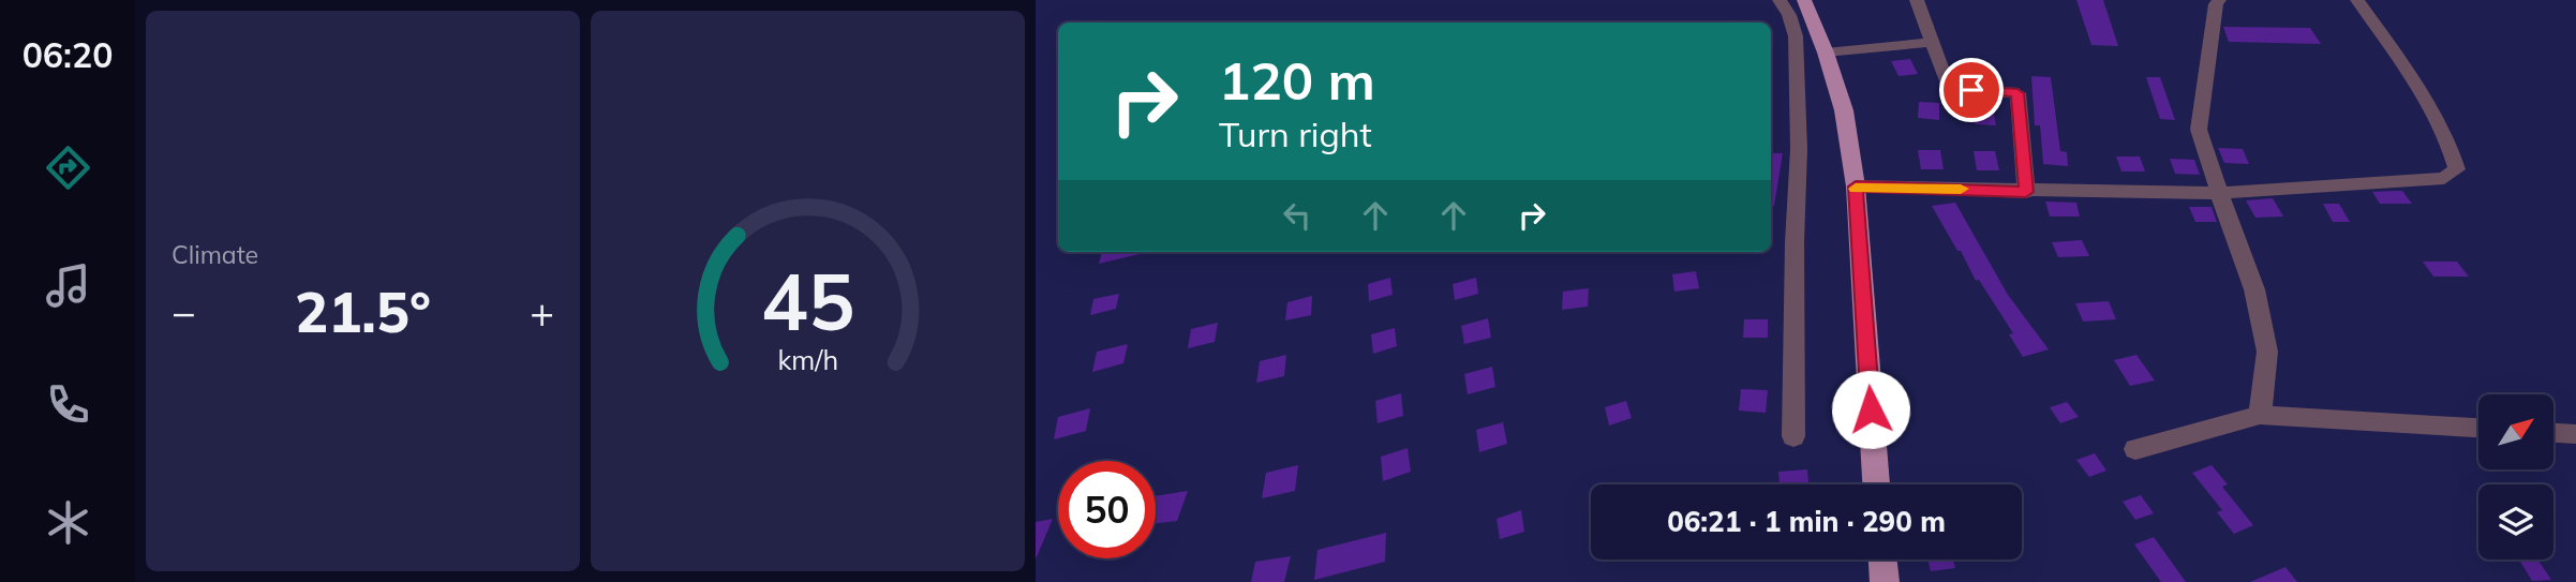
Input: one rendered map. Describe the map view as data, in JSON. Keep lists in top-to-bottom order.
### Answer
{
  "north": "top right",
  "page": {
    "tabs": "06:20",
    "tile": "Climate",
    "turn": ["120 m", "Turn right"],
    "heat": ["−", "21.5°", "+"],
    "limit": "50",
    "trip": "06:21 · 1 min · 290 m",
    "gauge": ["45", "km/h"]
  }
}
